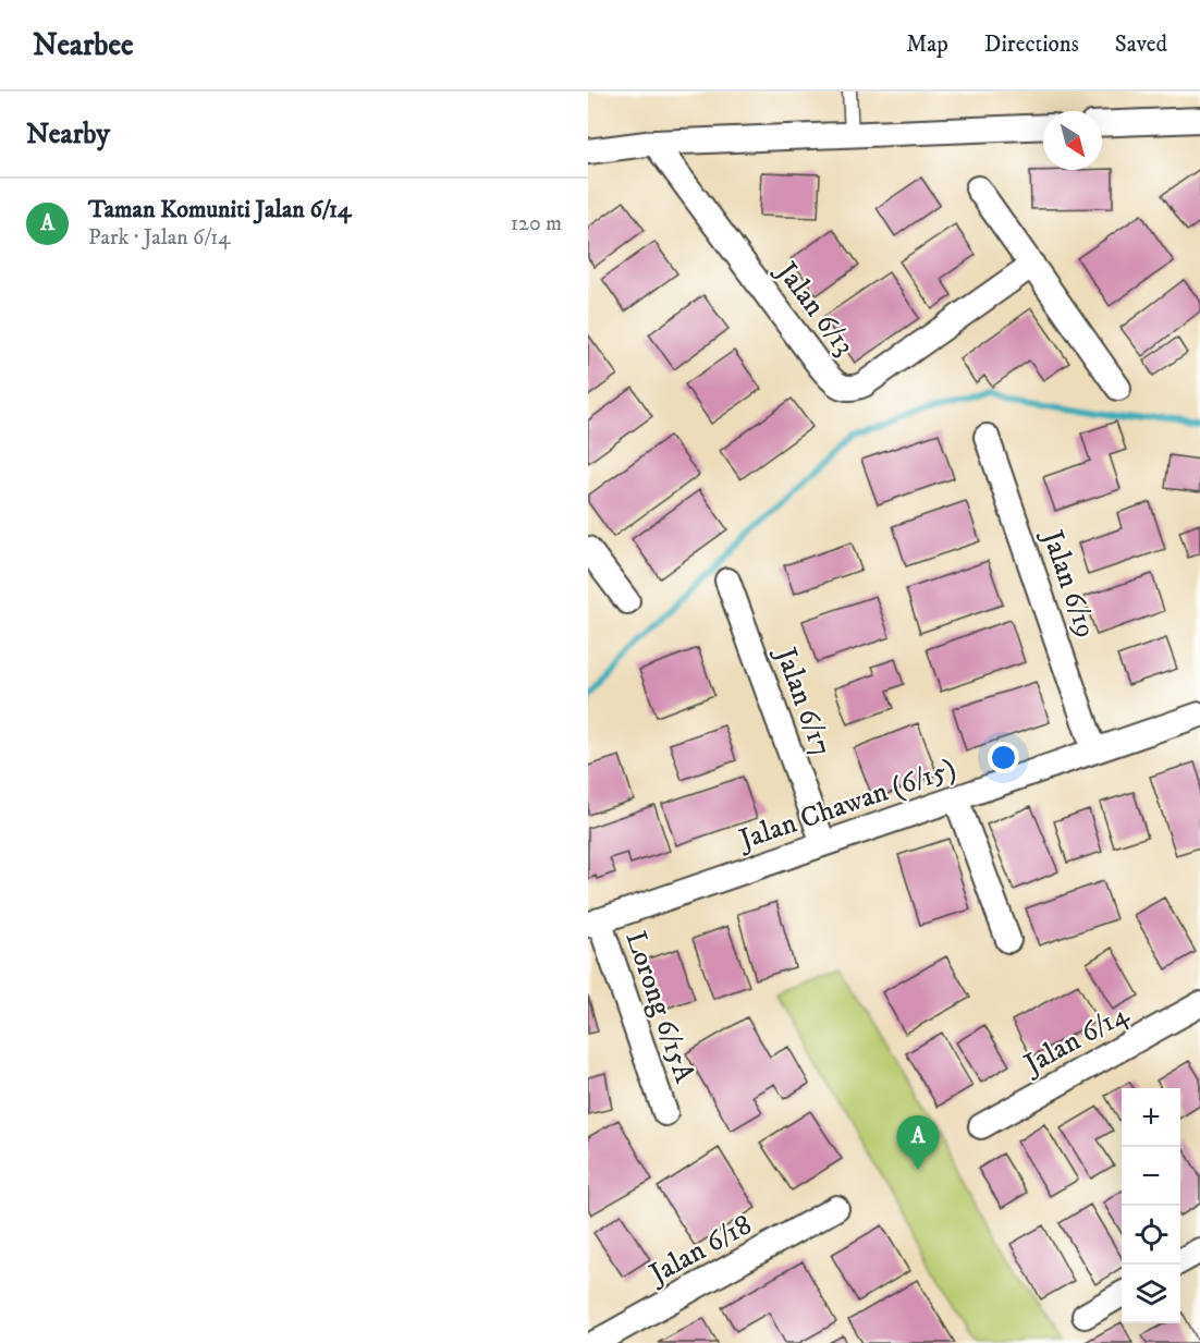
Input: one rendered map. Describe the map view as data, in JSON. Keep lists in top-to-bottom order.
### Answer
{
  "streets": {
    "street": [
      "Jalan 6/13",
      "Jalan 6/19",
      "Jalan 6/17",
      "Jalan Chawan (6/15)",
      "Lorong 6/15A",
      "Jalan 6/14",
      "Jalan 6/18"
    ]
  },
  "crossings": [
    ["Jalan 6/19", "Jalan Chawan (6/15)"],
    ["Jalan 6/17", "Jalan Chawan (6/15)"],
    ["Jalan Chawan (6/15)", "Lorong 6/15A"]
  ],
  "north": "bottom right",
  "page": {
    "header": "Nearbee",
    "nav": ["Map", "Directions", "Saved"],
    "heading": "Nearby",
    "list": [
      {
        "mark": "A",
        "name": "Taman Komuniti Jalan 6/14",
        "note": "Park · Jalan 6/14",
        "value": "120 m"
      }
    ],
    "map_buttons": ["+", "−"],
    "pins": "A"
  }
}
